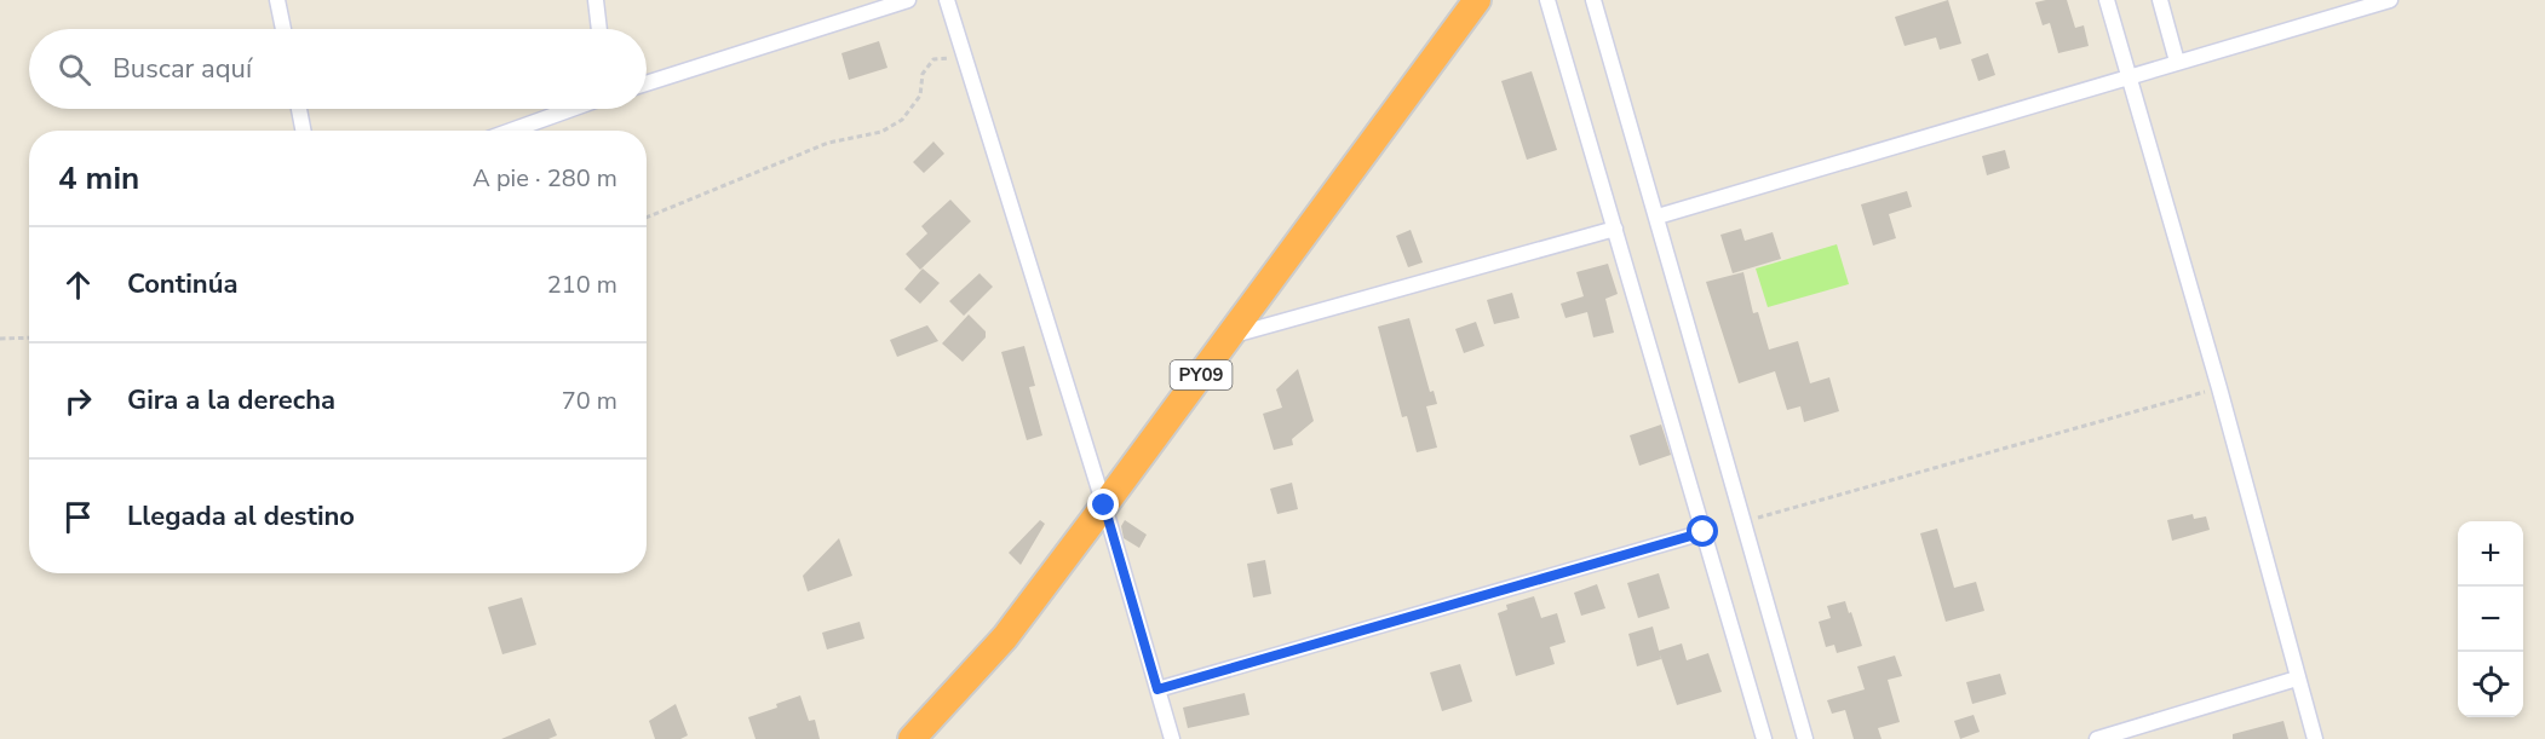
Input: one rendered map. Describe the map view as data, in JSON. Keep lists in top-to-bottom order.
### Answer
{
  "streets": {
    "highway": ["PY09"]
  },
  "page": {
    "search": "Buscar aquí",
    "heading": ["4 min", "A pie · 280 m"],
    "list": [
      ["Continúa", "210 m"],
      ["Gira a la derecha", "70 m"],
      "Llegada al destino"
    ],
    "map_buttons": ["+", "−"]
  }
}
